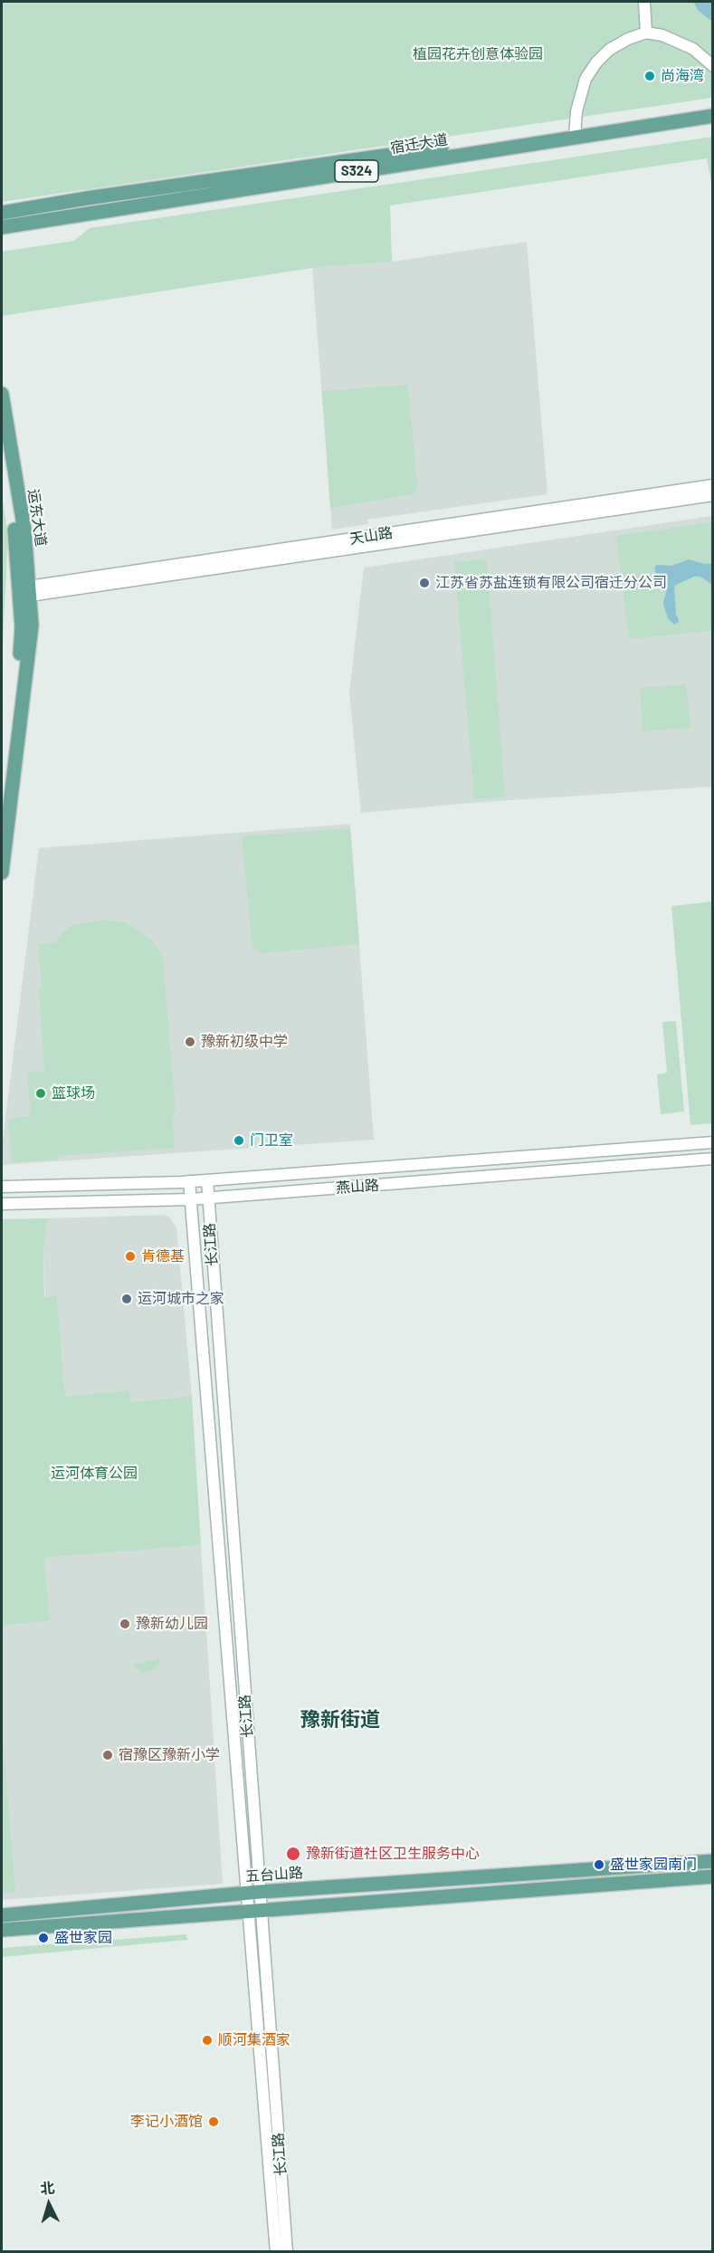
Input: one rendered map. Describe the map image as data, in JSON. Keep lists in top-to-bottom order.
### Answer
{
  "streets": {
    "main road": [
      "宿迁大道",
      "S324",
      "运东大道",
      "五台山路"
    ],
    "street": ["天山路", "燕山路", "长江路"]
  },
  "crossings": [
    ["运东大道", "天山路"],
    ["燕山路", "长江路"],
    ["长江路", "五台山路"]
  ],
  "districts": ["豫新街道"],
  "parks": ["植园花卉创意体验园", "运河体育公园"],
  "places": [
    "尚海湾",
    "江苏省苏盐连锁有限公司宿迁分公司",
    "豫新初级中学",
    "篮球场",
    "门卫室",
    "肯德基",
    "运河城市之家",
    "豫新幼儿园",
    "宿豫区豫新小学",
    "豫新街道社区卫生服务中心",
    "盛世家园南门",
    "盛世家园",
    "顺河集酒家",
    "李记小酒馆"
  ],
  "north": "top"
}
